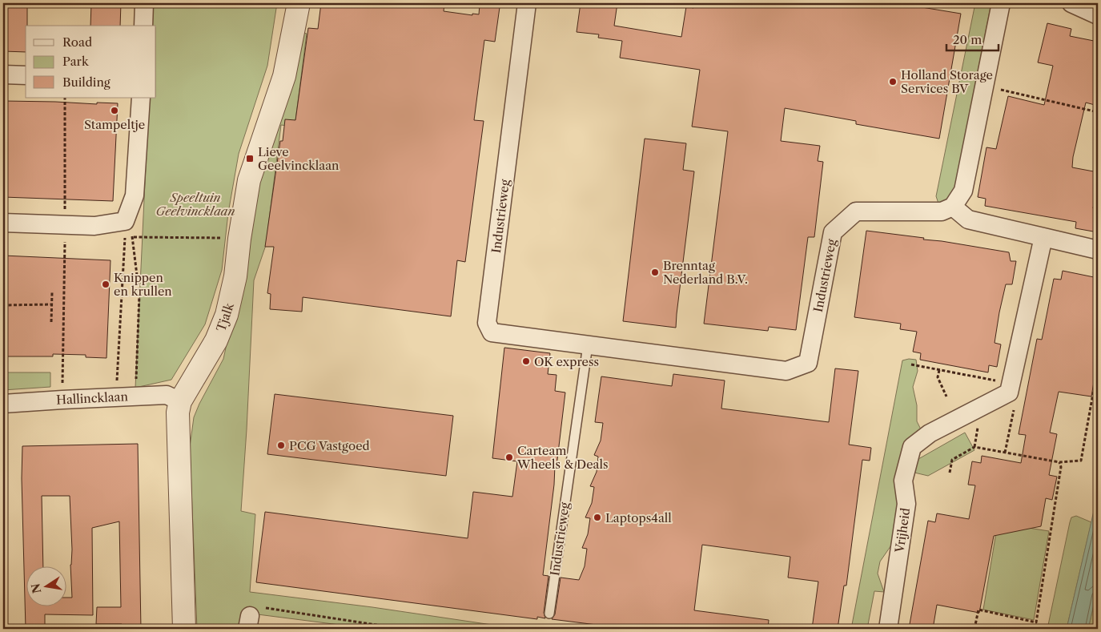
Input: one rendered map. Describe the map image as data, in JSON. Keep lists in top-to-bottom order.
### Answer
{
  "streets": {
    "street": [
      "Industrieweg",
      "Tjalk",
      "Hallincklaan",
      "Vrijheid"
    ]
  },
  "crossings": [
    ["Tjalk", "Hallincklaan"]
  ],
  "parks": ["Speeltuin Geelvincklaan"],
  "places": {
    "other": [
      "Holland Storage Services BV",
      "Stampeltje",
      "Brenntag Nederland B.V.",
      "Knippen en krullen",
      "OK express",
      "PCG Vastgoed",
      "Carteam Wheels & Deals",
      "Laptops4all"
    ],
    "transit": ["Lieve Geelvincklaan"]
  },
  "legend": ["Road", "Park", "Building"],
  "scale_bar": "20 m",
  "north": "left"
}
